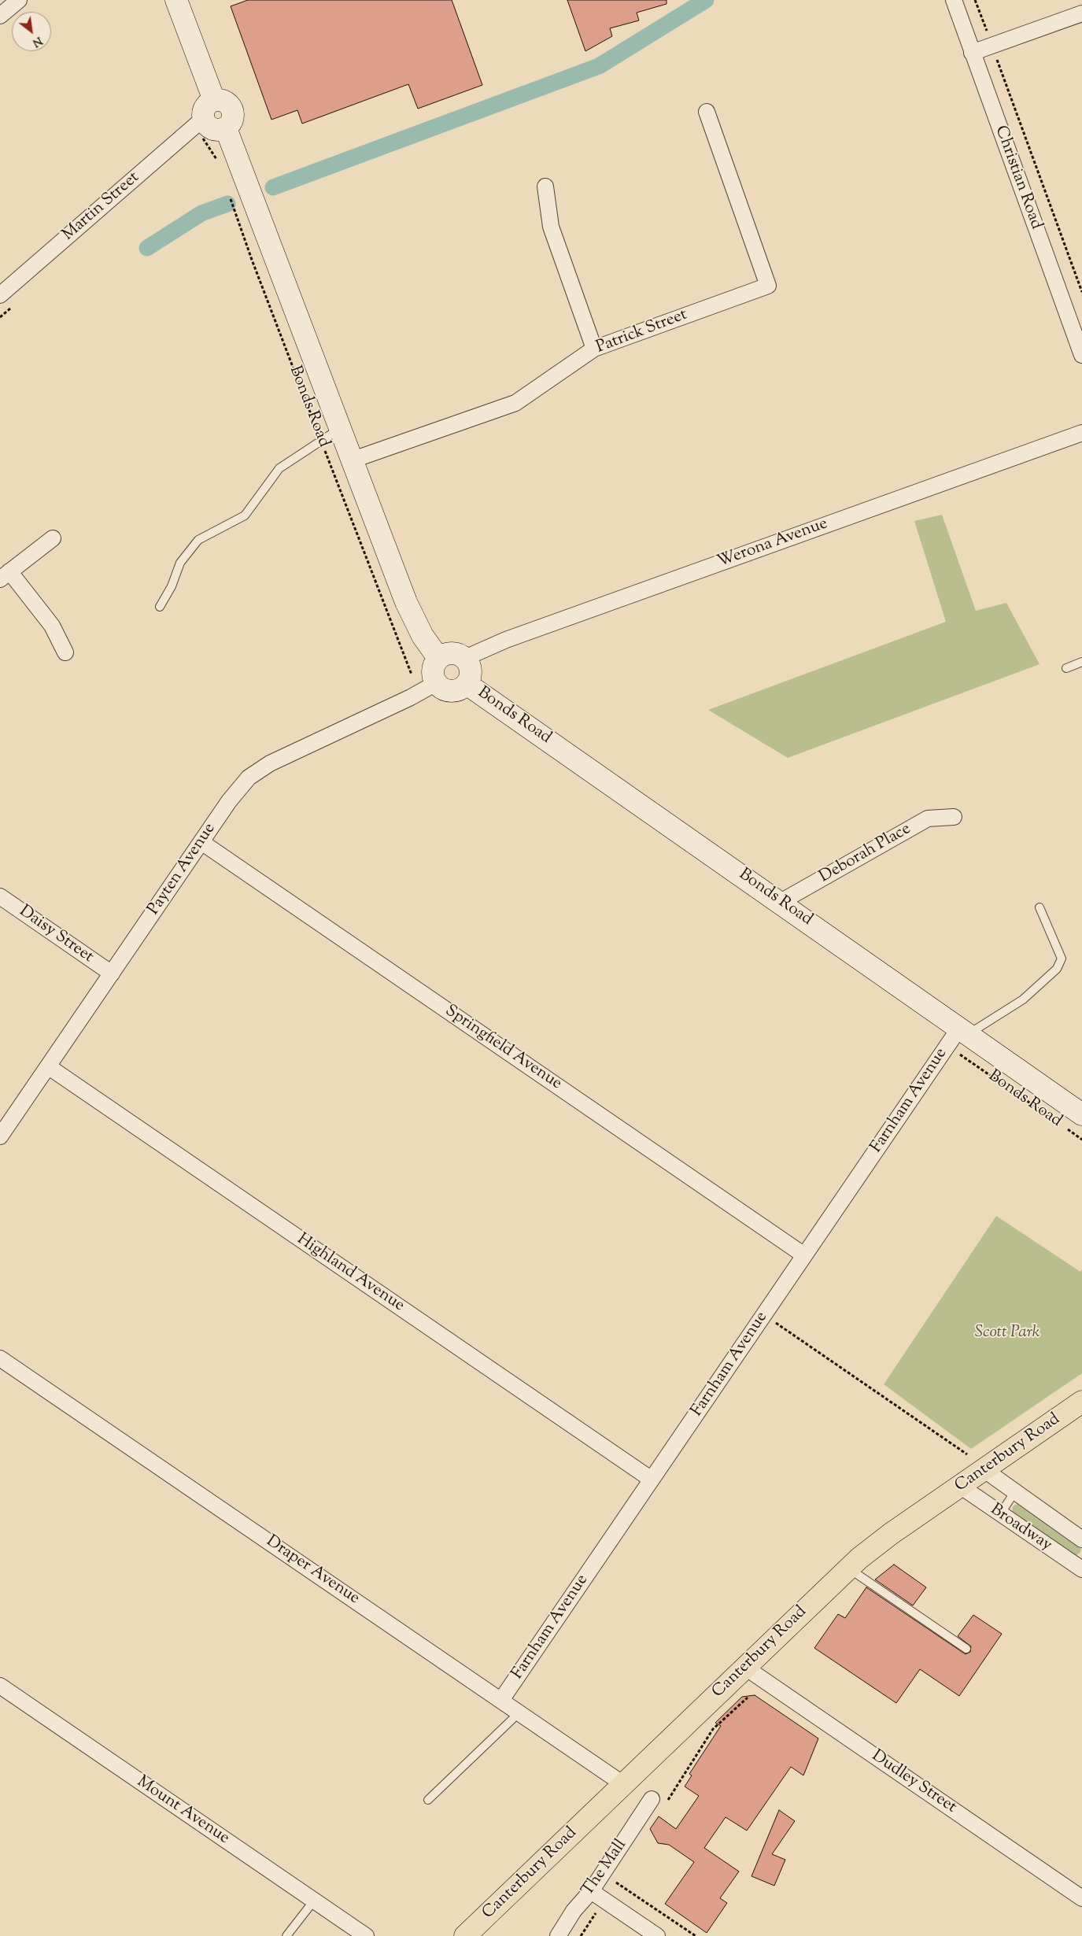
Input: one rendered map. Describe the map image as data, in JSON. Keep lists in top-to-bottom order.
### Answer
{
  "streets": {
    "highway": ["Canterbury Road"],
    "main road": ["Bonds Road"],
    "street": [
      "Christian Road",
      "Martin Street",
      "Patrick Street",
      "Werona Avenue",
      "Deborah Place",
      "Payten Avenue",
      "Daisy Street",
      "Springfield Avenue",
      "Farnham Avenue",
      "Highland Avenue",
      "Broadway",
      "Draper Avenue",
      "Dudley Street",
      "Mount Avenue",
      "The Mall"
    ]
  },
  "crossings": [
    ["Martin Street", "Bonds Road"],
    ["Patrick Street", "Bonds Road"],
    ["Bonds Road", "Werona Avenue"],
    ["Bonds Road", "Deborah Place"],
    ["Bonds Road", "Payten Avenue"],
    ["Bonds Road", "Farnham Avenue"],
    ["Werona Avenue", "Payten Avenue"],
    ["Payten Avenue", "Daisy Street"],
    ["Payten Avenue", "Springfield Avenue"],
    ["Payten Avenue", "Highland Avenue"],
    ["Springfield Avenue", "Farnham Avenue"],
    ["Farnham Avenue", "Highland Avenue"],
    ["Farnham Avenue", "Draper Avenue"],
    ["Canterbury Road", "Broadway"],
    ["Canterbury Road", "Draper Avenue"],
    ["Canterbury Road", "Dudley Street"]
  ],
  "parks": ["Scott Park"],
  "north": "bottom right"
}
